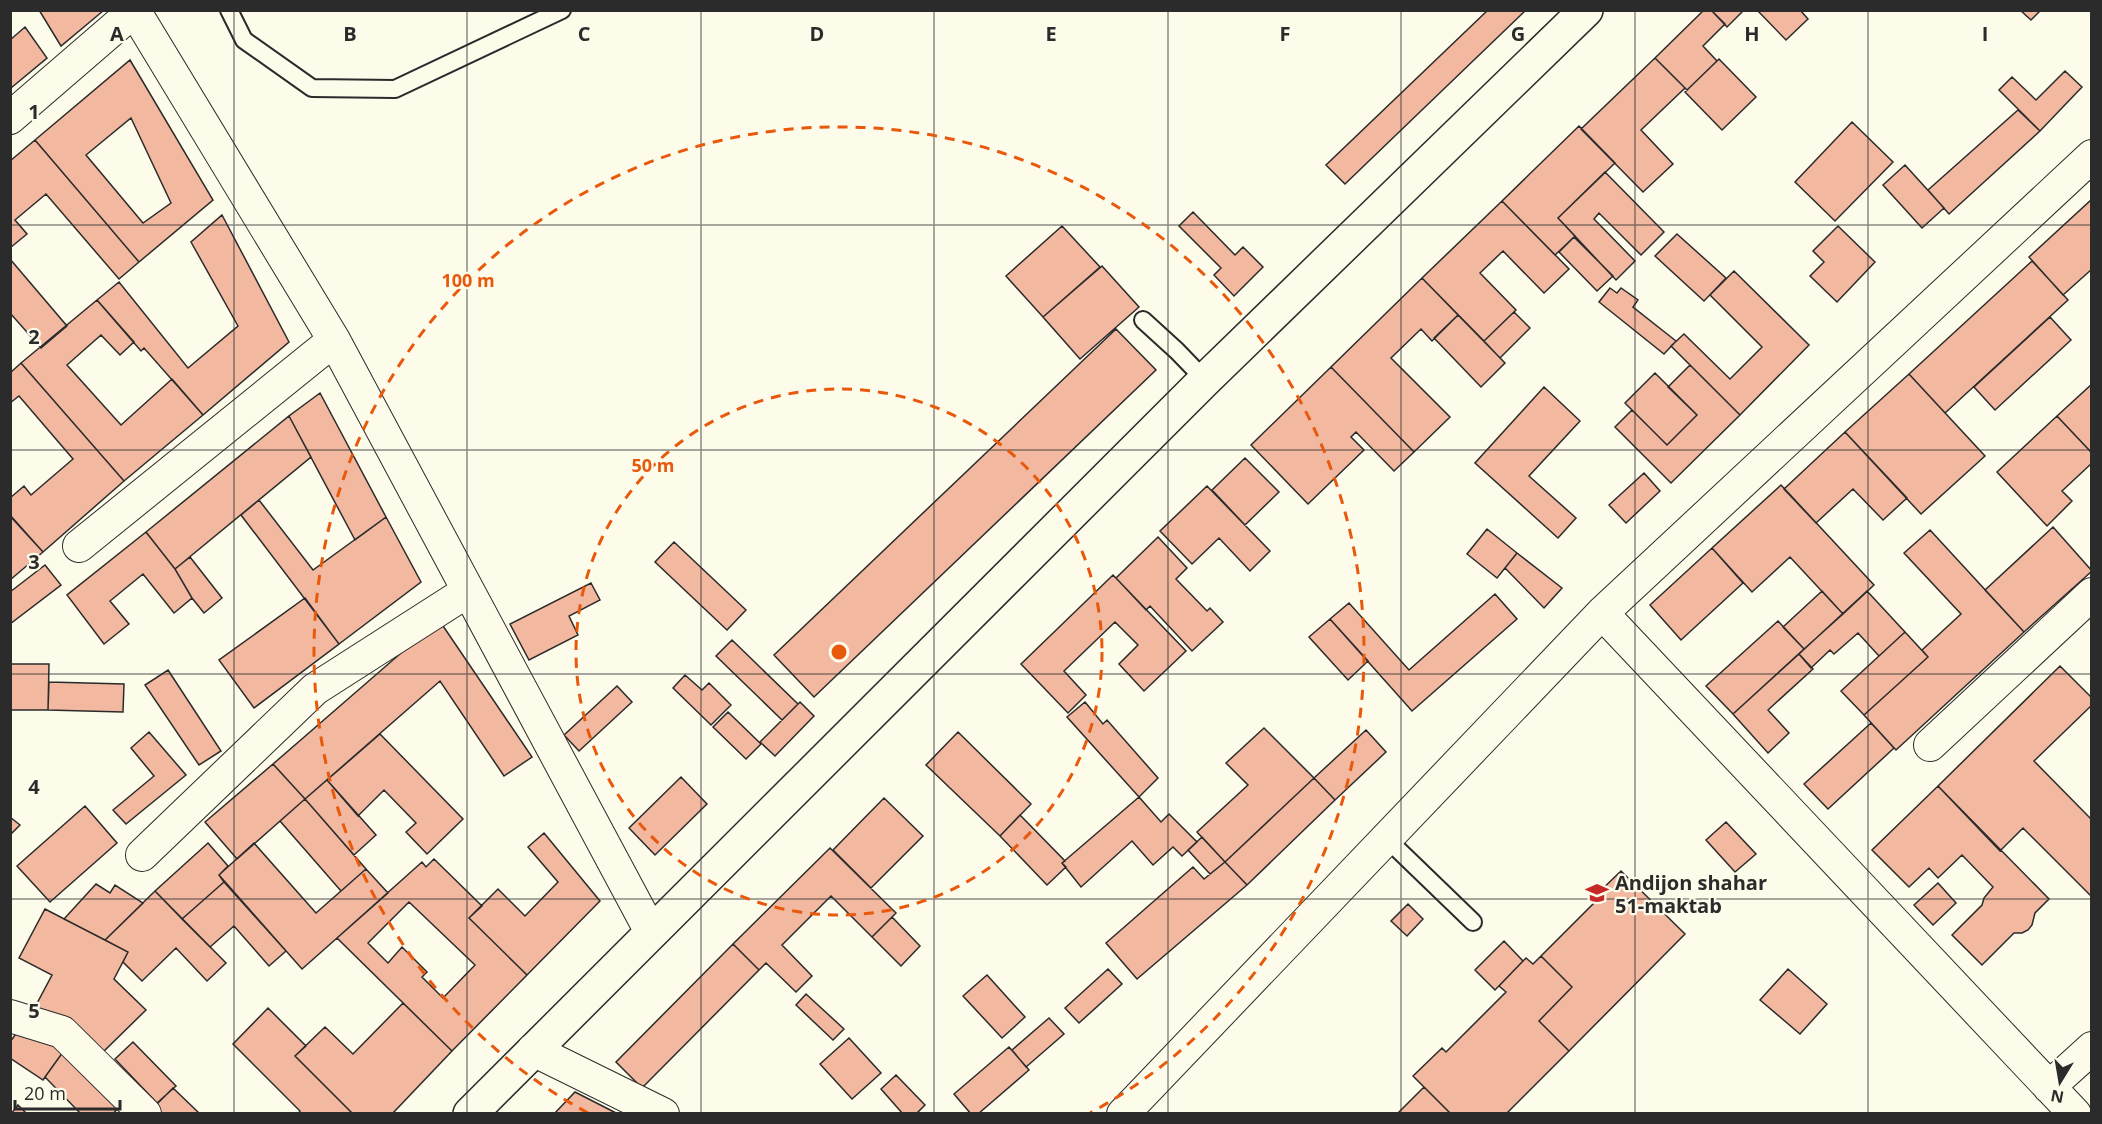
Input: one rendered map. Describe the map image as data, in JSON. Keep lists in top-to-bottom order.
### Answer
{
  "places": {
    "school or university": ["Andijon shahar 51-maktab"]
  },
  "scale_bar": "20 m",
  "north": "bottom",
  "grid": {
    "columns": [
      "A",
      "B",
      "C",
      "D",
      "E",
      "F",
      "G",
      "H",
      "I"
    ],
    "rows": [
      "1",
      "2",
      "3",
      "4",
      "5"
    ]
  },
  "rings": ["100 m", "50 m"]
}
